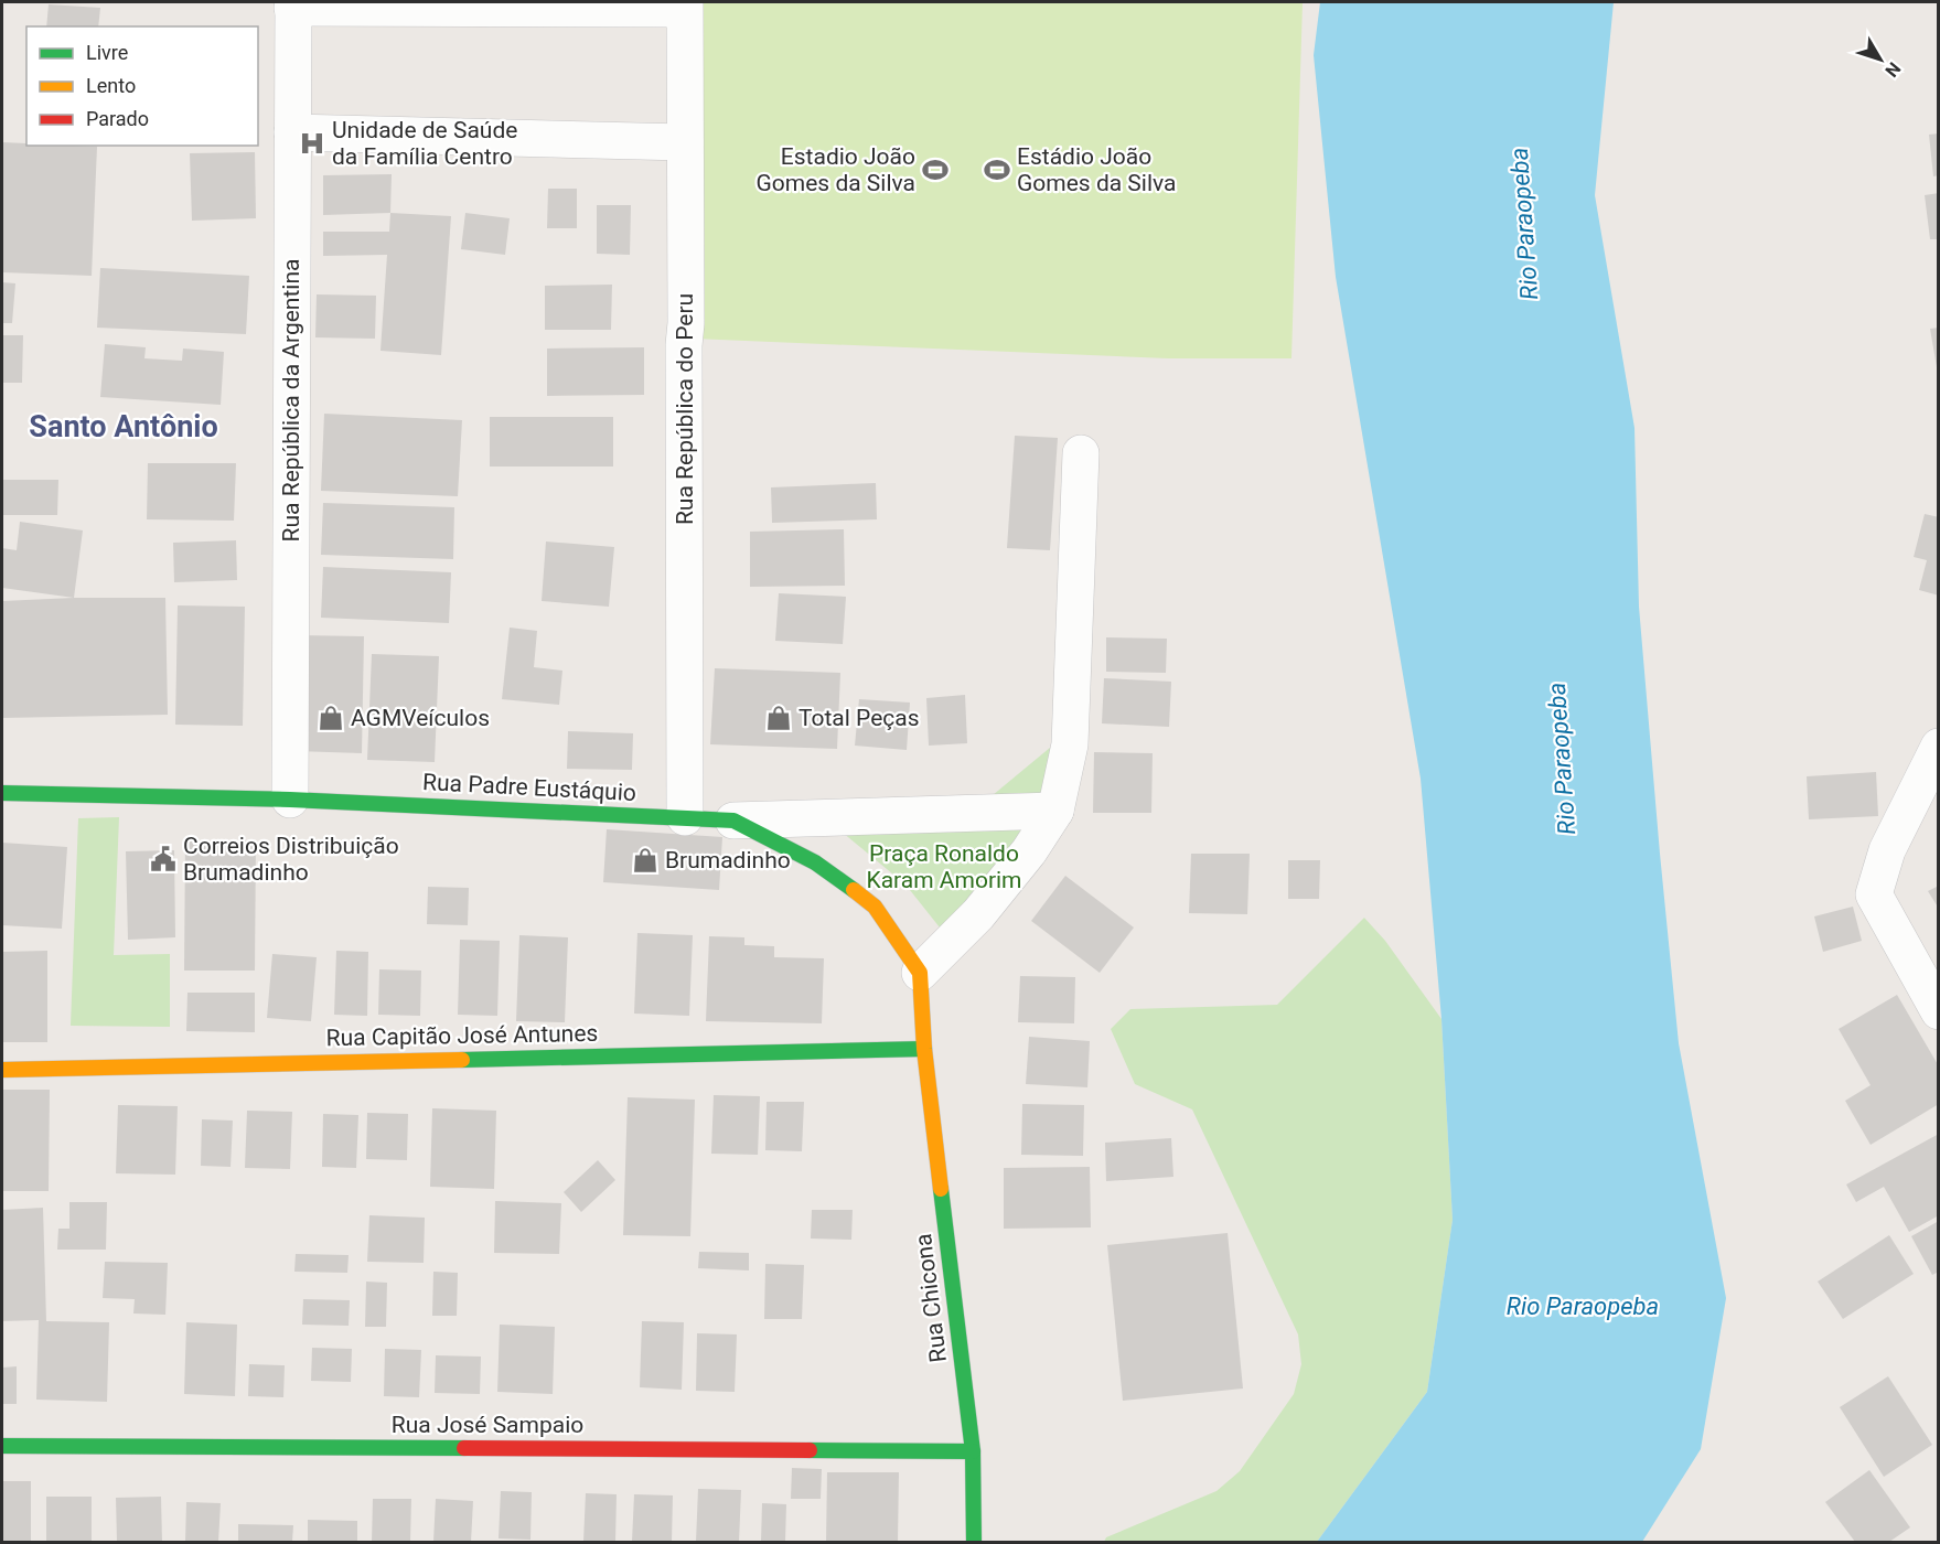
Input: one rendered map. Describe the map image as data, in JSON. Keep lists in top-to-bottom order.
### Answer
{
  "streets": {
    "street": [
      "Rua República da Argentina",
      "Rua República do Peru",
      "Rua Padre Eustáquio",
      "Rua Capitão José Antunes",
      "Rua Chicona",
      "Rua José Sampaio"
    ]
  },
  "crossings": [
    ["Rua República da Argentina", "Rua Padre Eustáquio"],
    ["Rua República do Peru", "Rua Padre Eustáquio"],
    ["Rua Capitão José Antunes", "Rua Chicona"],
    ["Rua Chicona", "Rua José Sampaio"]
  ],
  "districts": ["Santo Antônio"],
  "water": ["Rio Paraopeba"],
  "parks": ["Praça Ronaldo Karam Amorim"],
  "places": {
    "hospital": ["Unidade de Saúde da Família Centro"],
    "sports": ["Estadio João Gomes da Silva", "Estádio João Gomes da Silva"],
    "shop": ["AGMVeículos", "Total Peças", "Brumadinho"],
    "public building": ["Correios Distribuição Brumadinho"]
  },
  "legend": ["Livre", "Lento", "Parado"],
  "north": "bottom right"
}
